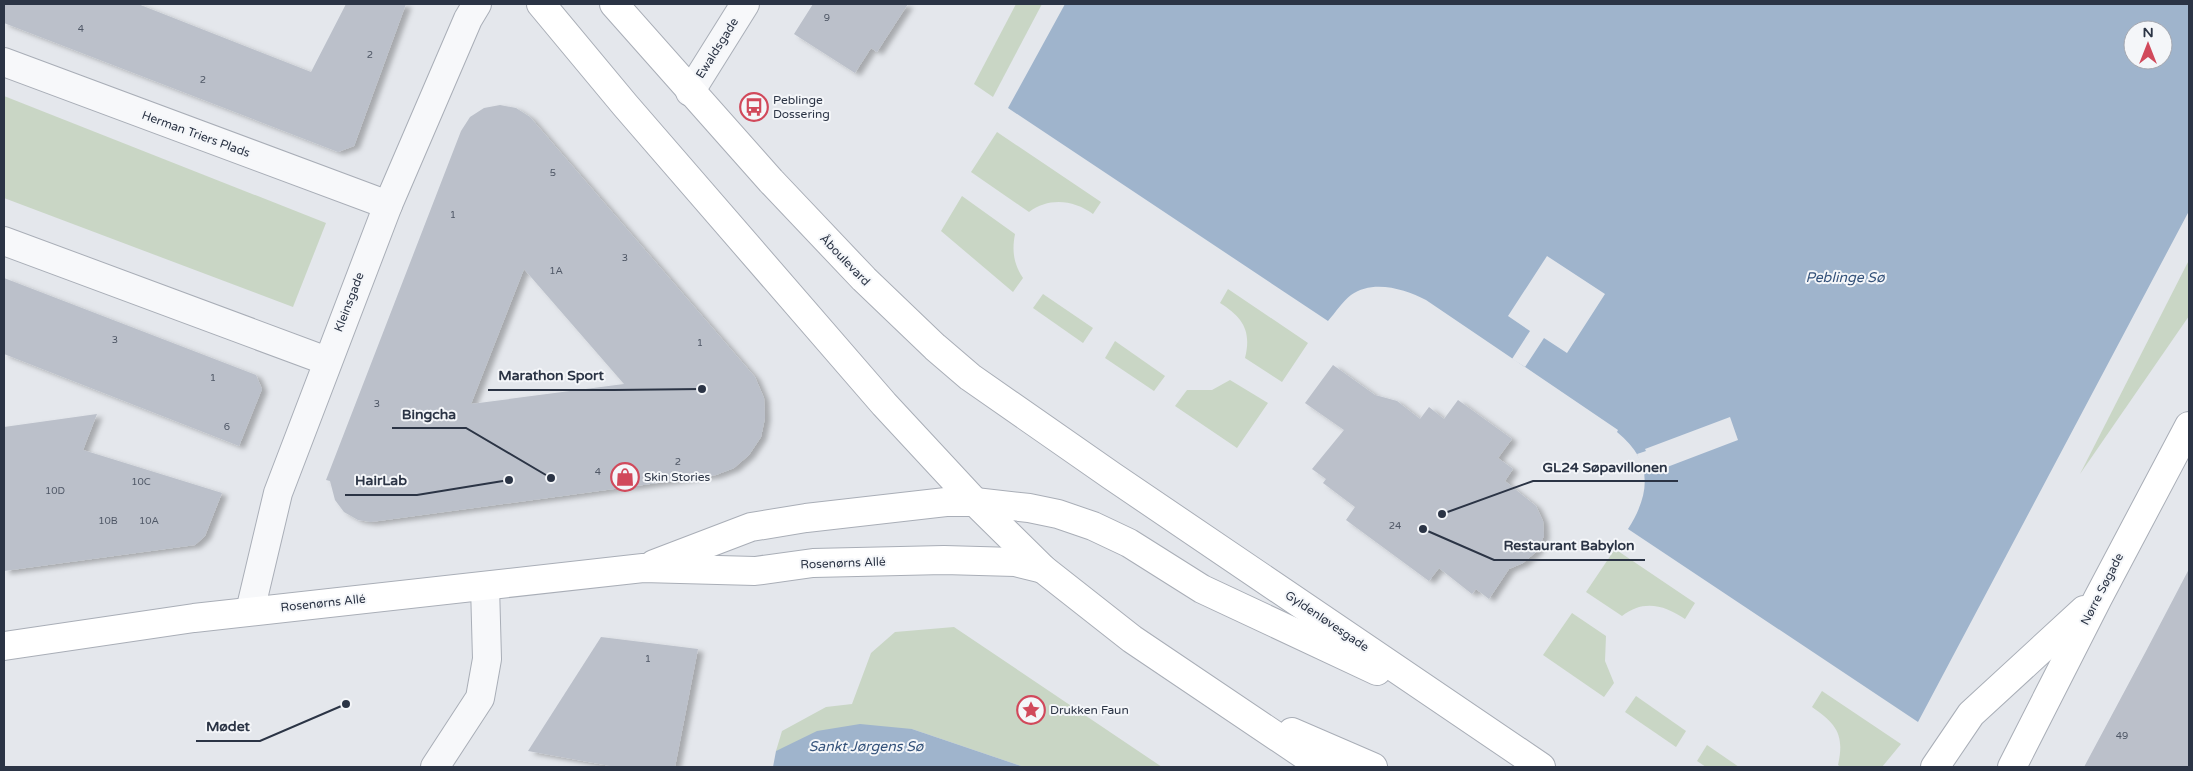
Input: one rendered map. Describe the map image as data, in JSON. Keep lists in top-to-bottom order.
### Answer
{
  "streets": {
    "street": [
      "Ewaldsgade",
      "Herman Triers Plads",
      "Åboulevard",
      "Kleinsgade",
      "Rosenørns Allé",
      "Nørre Søgade",
      "Gyldenløvesgade"
    ]
  },
  "crossings": [
    ["Ewaldsgade", "Åboulevard"],
    ["Herman Triers Plads", "Kleinsgade"],
    ["Åboulevard", "Gyldenløvesgade"],
    ["Kleinsgade", "Rosenørns Allé"],
    ["Rosenørns Allé", "Gyldenløvesgade"]
  ],
  "water": ["Peblinge Sø", "Sankt Jørgens Sø"],
  "places": {
    "bus stop": ["Peblinge Dossering"],
    "other": [
      "Marathon Sport",
      "Bingcha",
      "HairLab",
      "GL24 Søpavillonen",
      "Restaurant Babylon",
      "Mødet"
    ],
    "shop": ["Skin Stories"],
    "place": ["Drukken Faun"]
  },
  "house_numbers": [
    "9",
    "4",
    "2",
    "2",
    "5",
    "1",
    "3",
    "1A",
    "3",
    "1",
    "1",
    "3",
    "6",
    "2",
    "4",
    "10C",
    "10D",
    "10B",
    "10A",
    "24",
    "1",
    "49"
  ],
  "north": "top"
}
